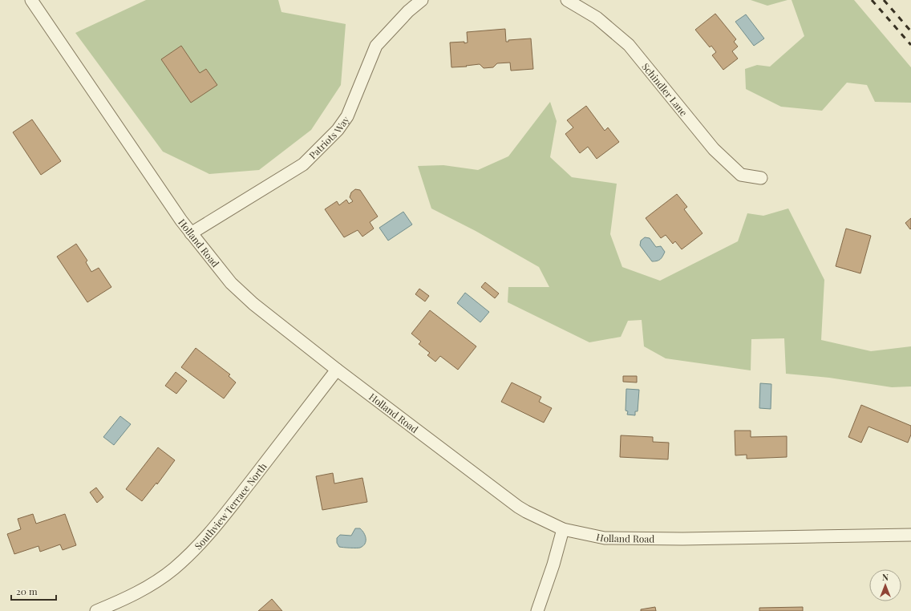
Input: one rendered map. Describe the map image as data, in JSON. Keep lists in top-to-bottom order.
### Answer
{
  "streets": {
    "street": [
      "Schindler Lane",
      "Patriots Way",
      "Holland Road",
      "Southview Terrace North"
    ]
  },
  "crossings": [
    ["Patriots Way", "Holland Road"],
    ["Holland Road", "Southview Terrace North"]
  ],
  "scale_bar": "20 m",
  "north": "top"
}
